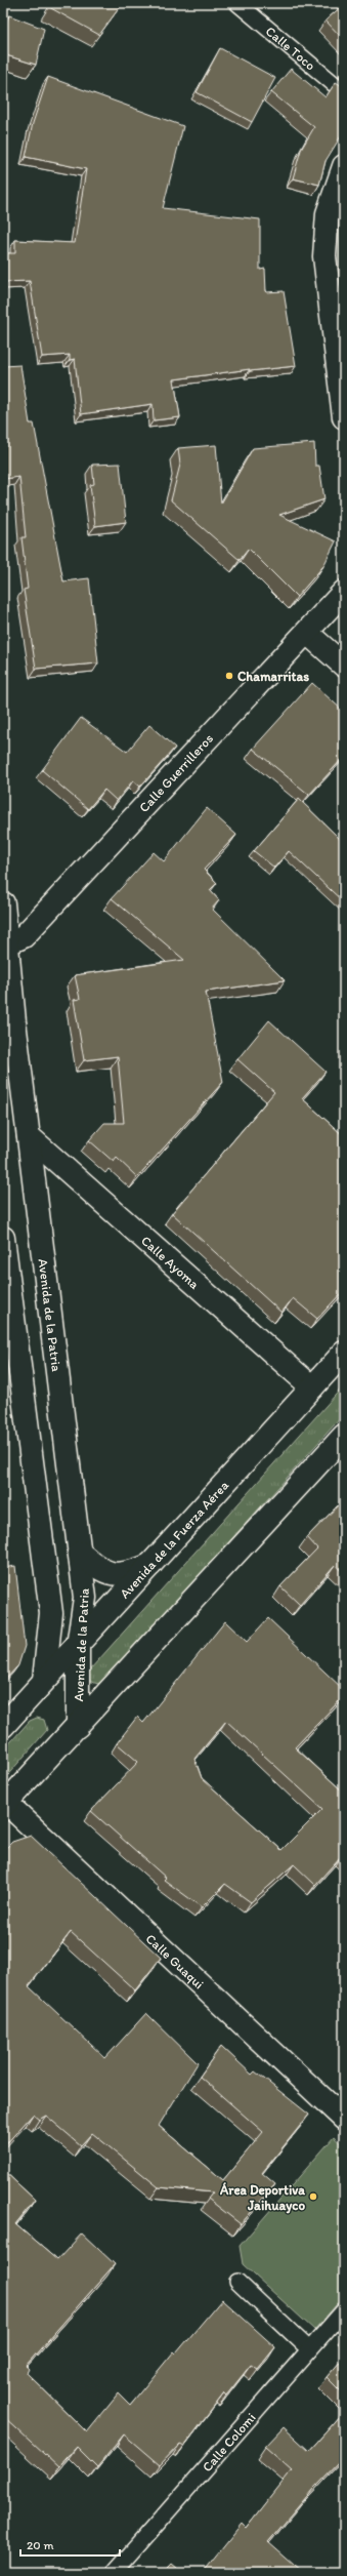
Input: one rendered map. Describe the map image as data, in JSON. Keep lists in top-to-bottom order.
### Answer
{
  "streets": {
    "main road": [
      "Calle Guerrilleros",
      "Calle Ayoma",
      "Avenida de la Patria",
      "Avenida de la Fuerza Aérea",
      "Calle Guaqui"
    ],
    "lane": ["Calle Toco", "Calle Colomi"]
  },
  "crossings": [
    ["Calle Guerrilleros", "Avenida de la Patria"],
    ["Calle Ayoma", "Avenida de la Patria"],
    ["Calle Ayoma", "Avenida de la Fuerza Aérea"],
    ["Avenida de la Patria", "Avenida de la Fuerza Aérea"]
  ],
  "places": ["Chamarritas", "Área Deportiva Jaihuayco"],
  "scale_bar": "20 m"
}
